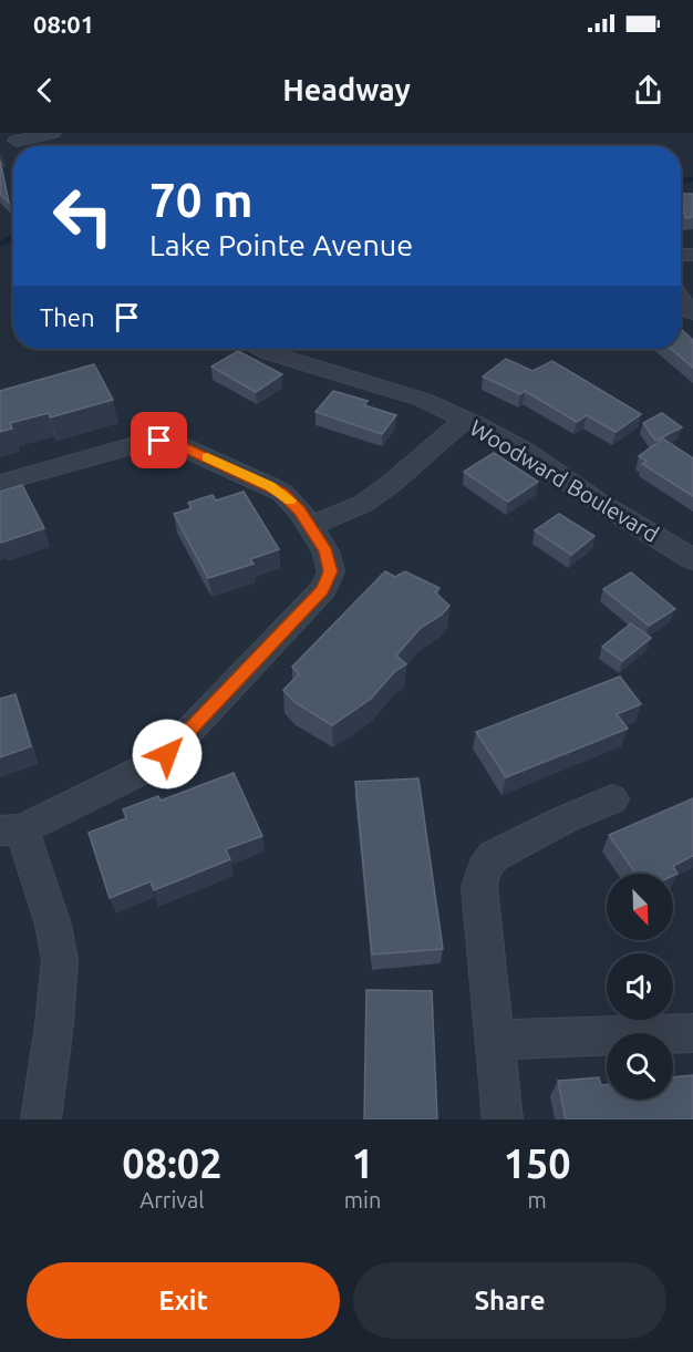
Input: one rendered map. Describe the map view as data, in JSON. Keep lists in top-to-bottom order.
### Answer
{
  "streets": {
    "street": ["Woodward Boulevard"]
  },
  "north": "bottom right",
  "page": {
    "status": "08:01",
    "header": "Headway",
    "turn": ["70 m", "Lake Pointe Avenue"],
    "then": "Then",
    "eta": [
      "08:02",
      "Arrival",
      "1",
      "min",
      "150",
      "m"
    ],
    "buttons": ["Exit", "Share"]
  }
}
